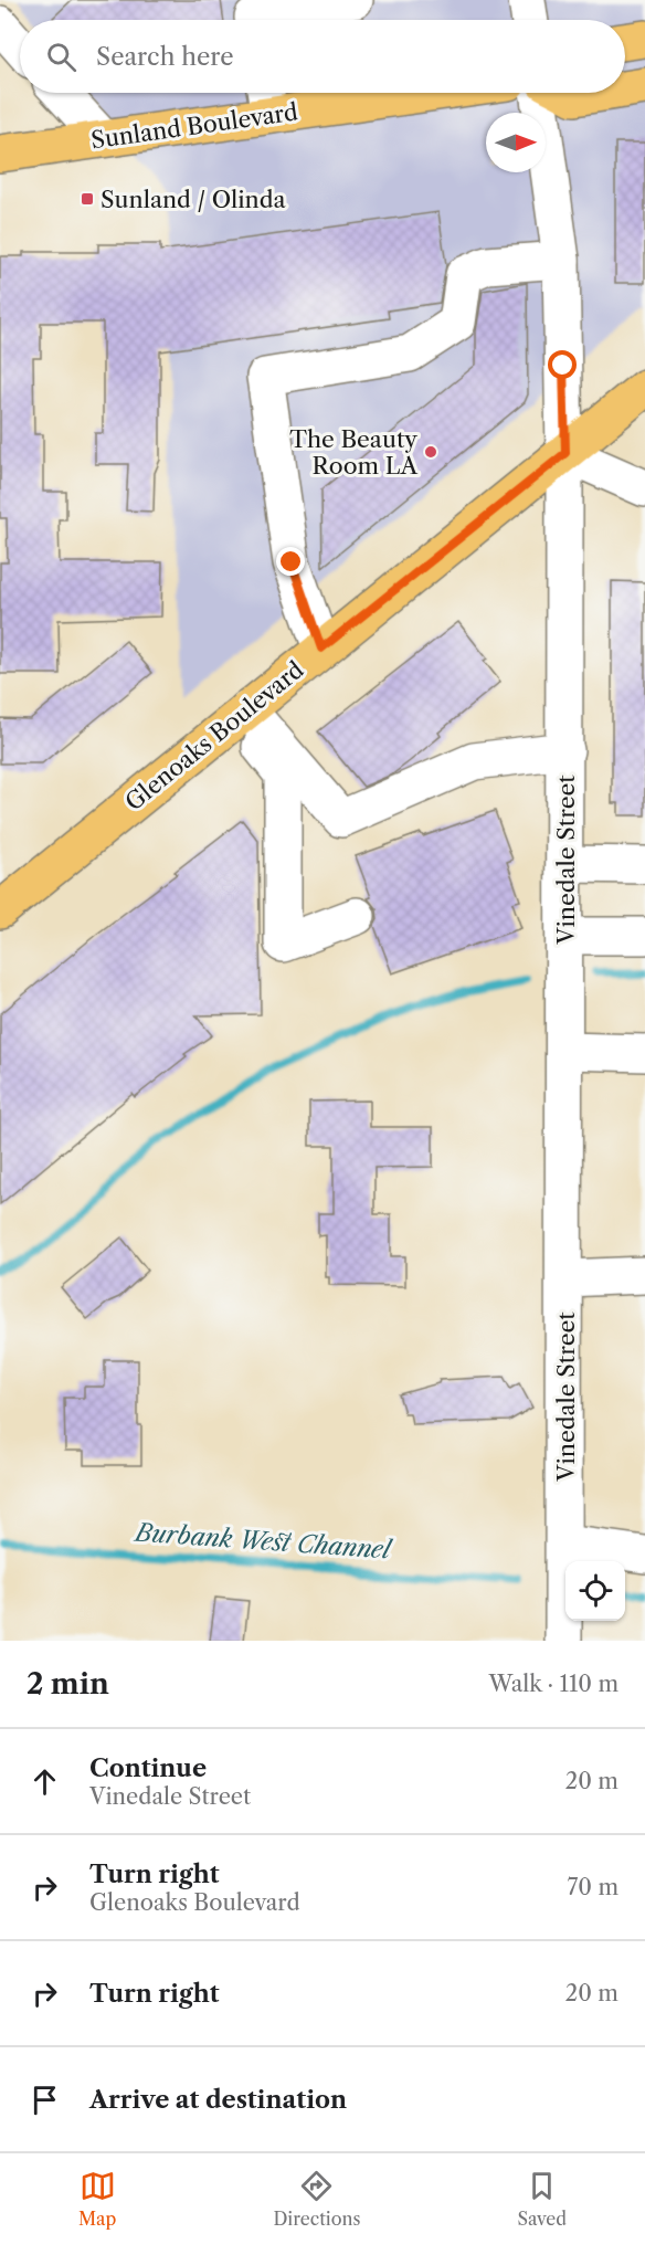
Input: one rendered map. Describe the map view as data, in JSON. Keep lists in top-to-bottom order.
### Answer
{
  "streets": {
    "main road": ["Sunland Boulevard", "Glenoaks Boulevard"],
    "street": ["Vinedale Street"]
  },
  "crossings": [
    ["Glenoaks Boulevard", "Vinedale Street"]
  ],
  "water": ["Burbank West Channel"],
  "places": {
    "transit": ["Sunland / Olinda"],
    "other": ["The Beauty Room LA"]
  },
  "north": "right",
  "page": {
    "search": "Search here",
    "heading": ["2 min", "Walk · 110 m"],
    "list": [
      ["Continue", "Vinedale Street", "20 m"],
      ["Turn right", "Glenoaks Boulevard", "70 m"],
      ["Turn right", "20 m"],
      "Arrive at destination"
    ],
    "nav": ["Map", "Directions", "Saved"]
  }
}
